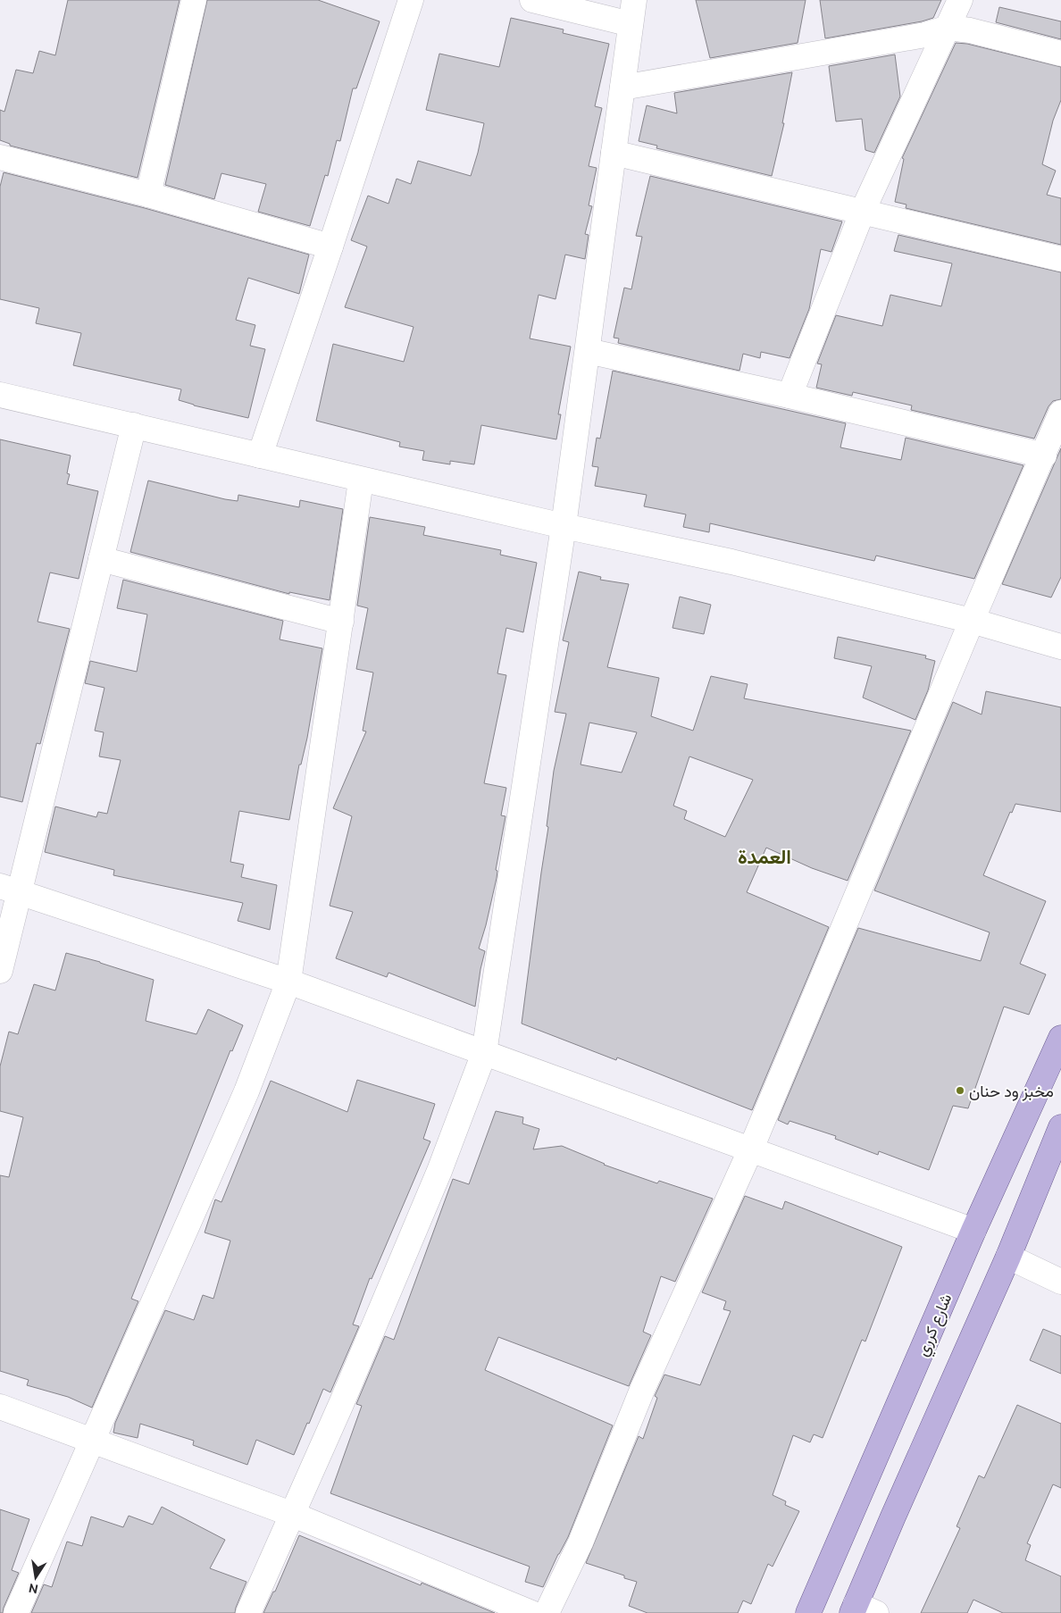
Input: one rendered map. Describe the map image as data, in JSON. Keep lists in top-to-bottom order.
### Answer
{
  "streets": {
    "main road": ["شارع كرري"]
  },
  "districts": ["العمدة"],
  "places": ["مخبز ود حنان"],
  "north": "bottom"
}
